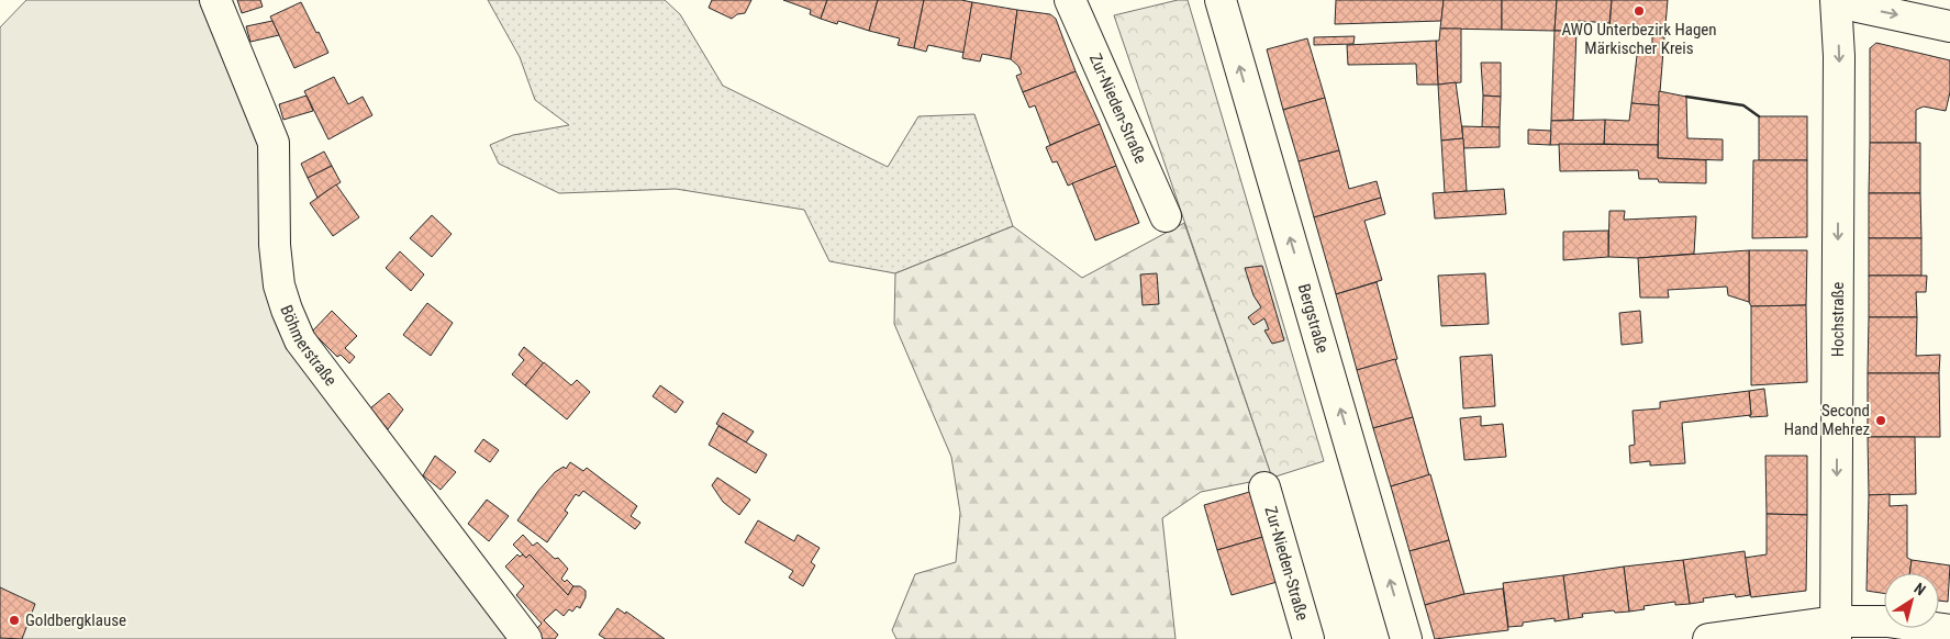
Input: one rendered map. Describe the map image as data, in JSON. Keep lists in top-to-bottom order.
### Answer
{
  "streets": {
    "street": [
      "Zur-Nieden-Straße",
      "Bergstraße",
      "Hochstraße",
      "Böhmerstraße"
    ]
  },
  "one_way": ["Bergstraße", "Hochstraße"],
  "places": ["AWO Unterbezirk Hagen Märkischer Kreis", "Second Hand Mehrez", "Goldbergklause"],
  "north": "top right"
}
